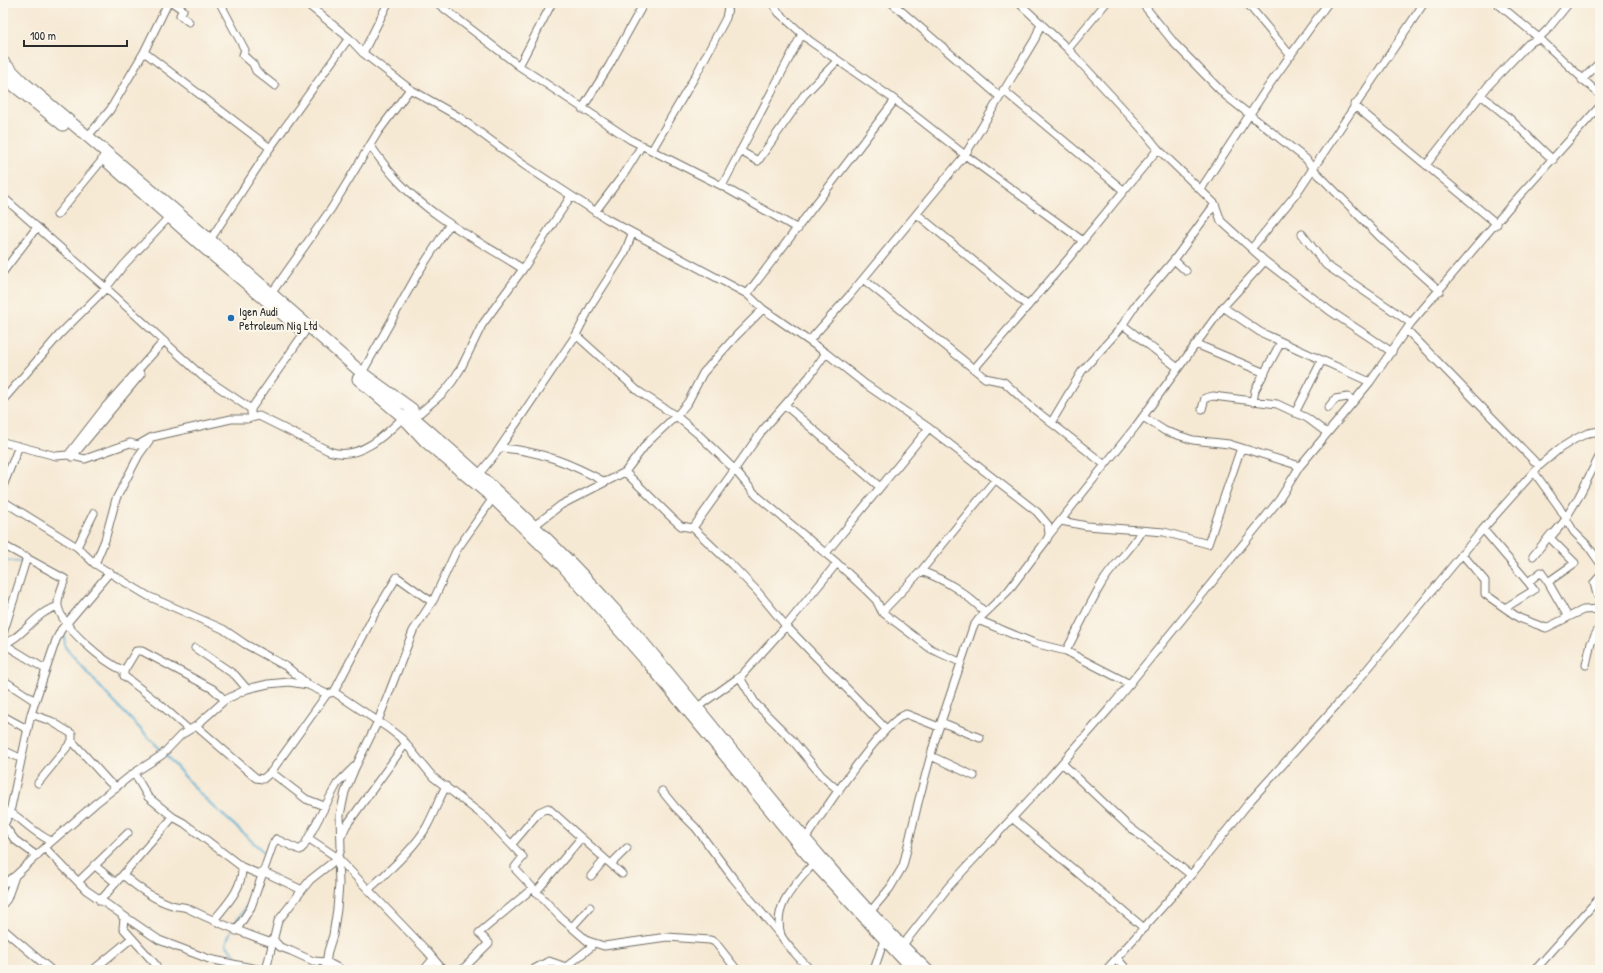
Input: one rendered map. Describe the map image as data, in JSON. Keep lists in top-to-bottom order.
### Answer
{
  "places": ["Igen Audi Petroleum Nig Ltd"],
  "scale_bar": "100 m"
}
